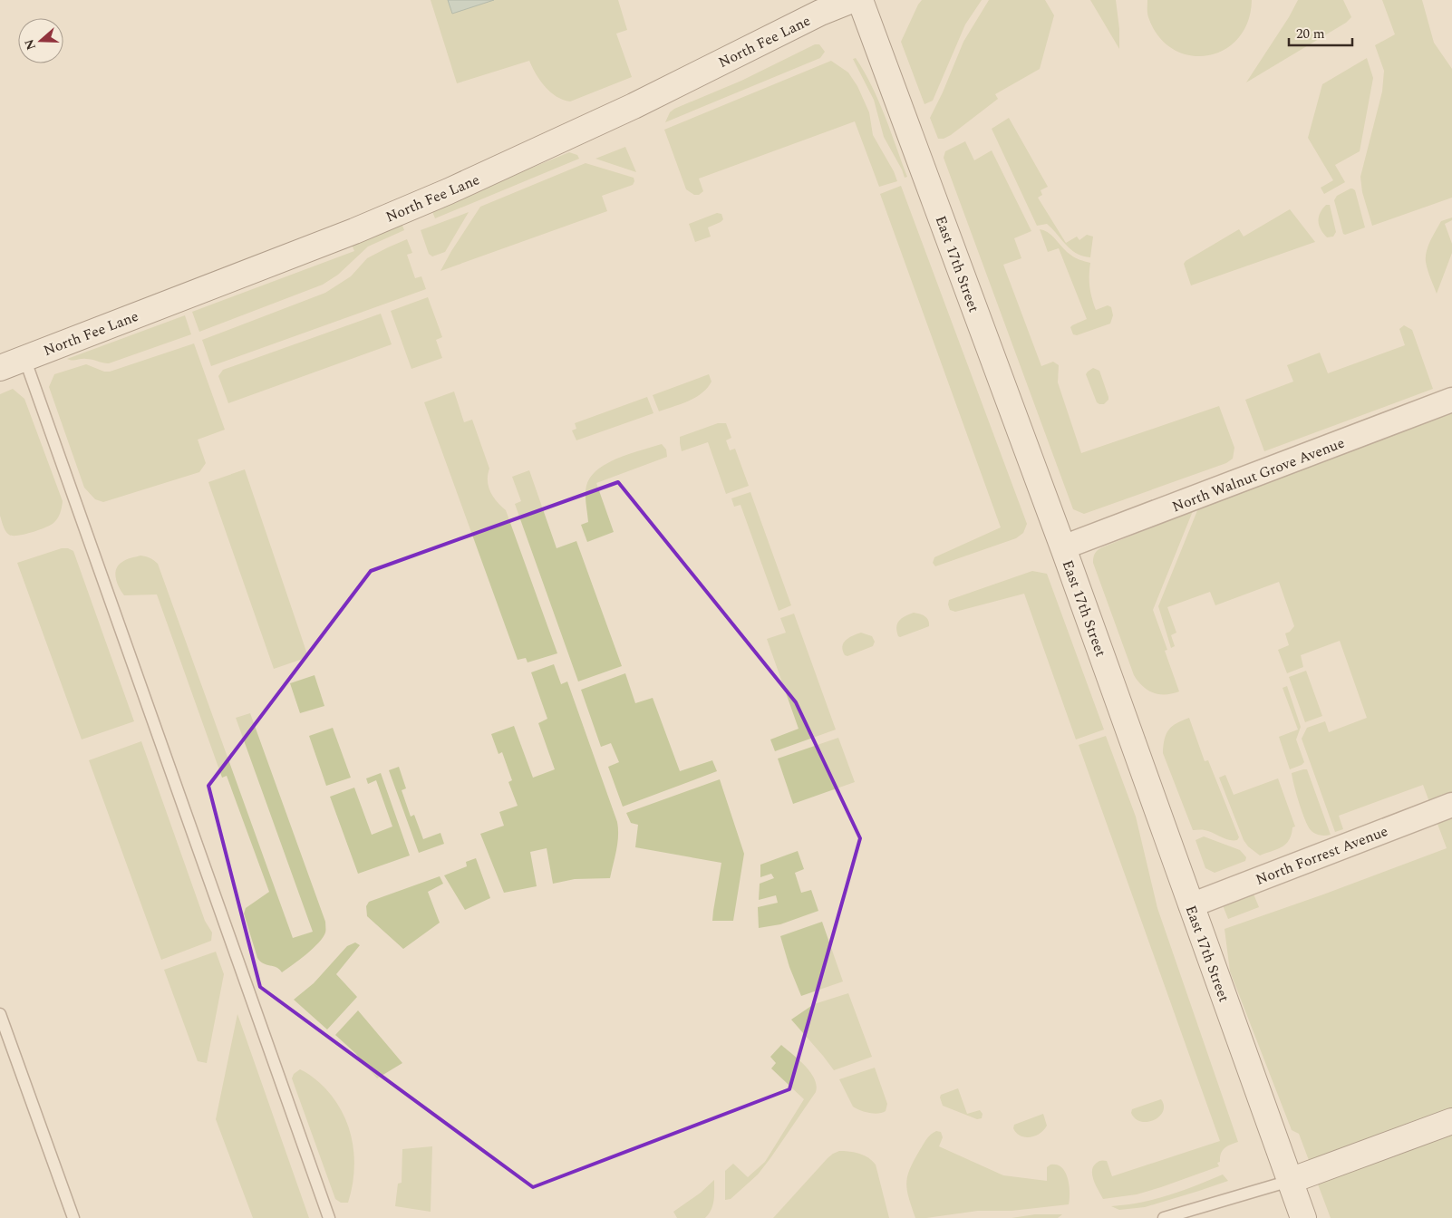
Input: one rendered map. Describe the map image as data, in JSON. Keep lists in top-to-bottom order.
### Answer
{
  "streets": {
    "main road": ["North Fee Lane", "East 17th Street"],
    "street": ["North Walnut Grove Avenue", "North Forrest Avenue"]
  },
  "crossings": [
    ["East 17th Street", "North Walnut Grove Avenue"],
    ["East 17th Street", "North Forrest Avenue"]
  ],
  "scale_bar": "20 m",
  "north": "left"
}
